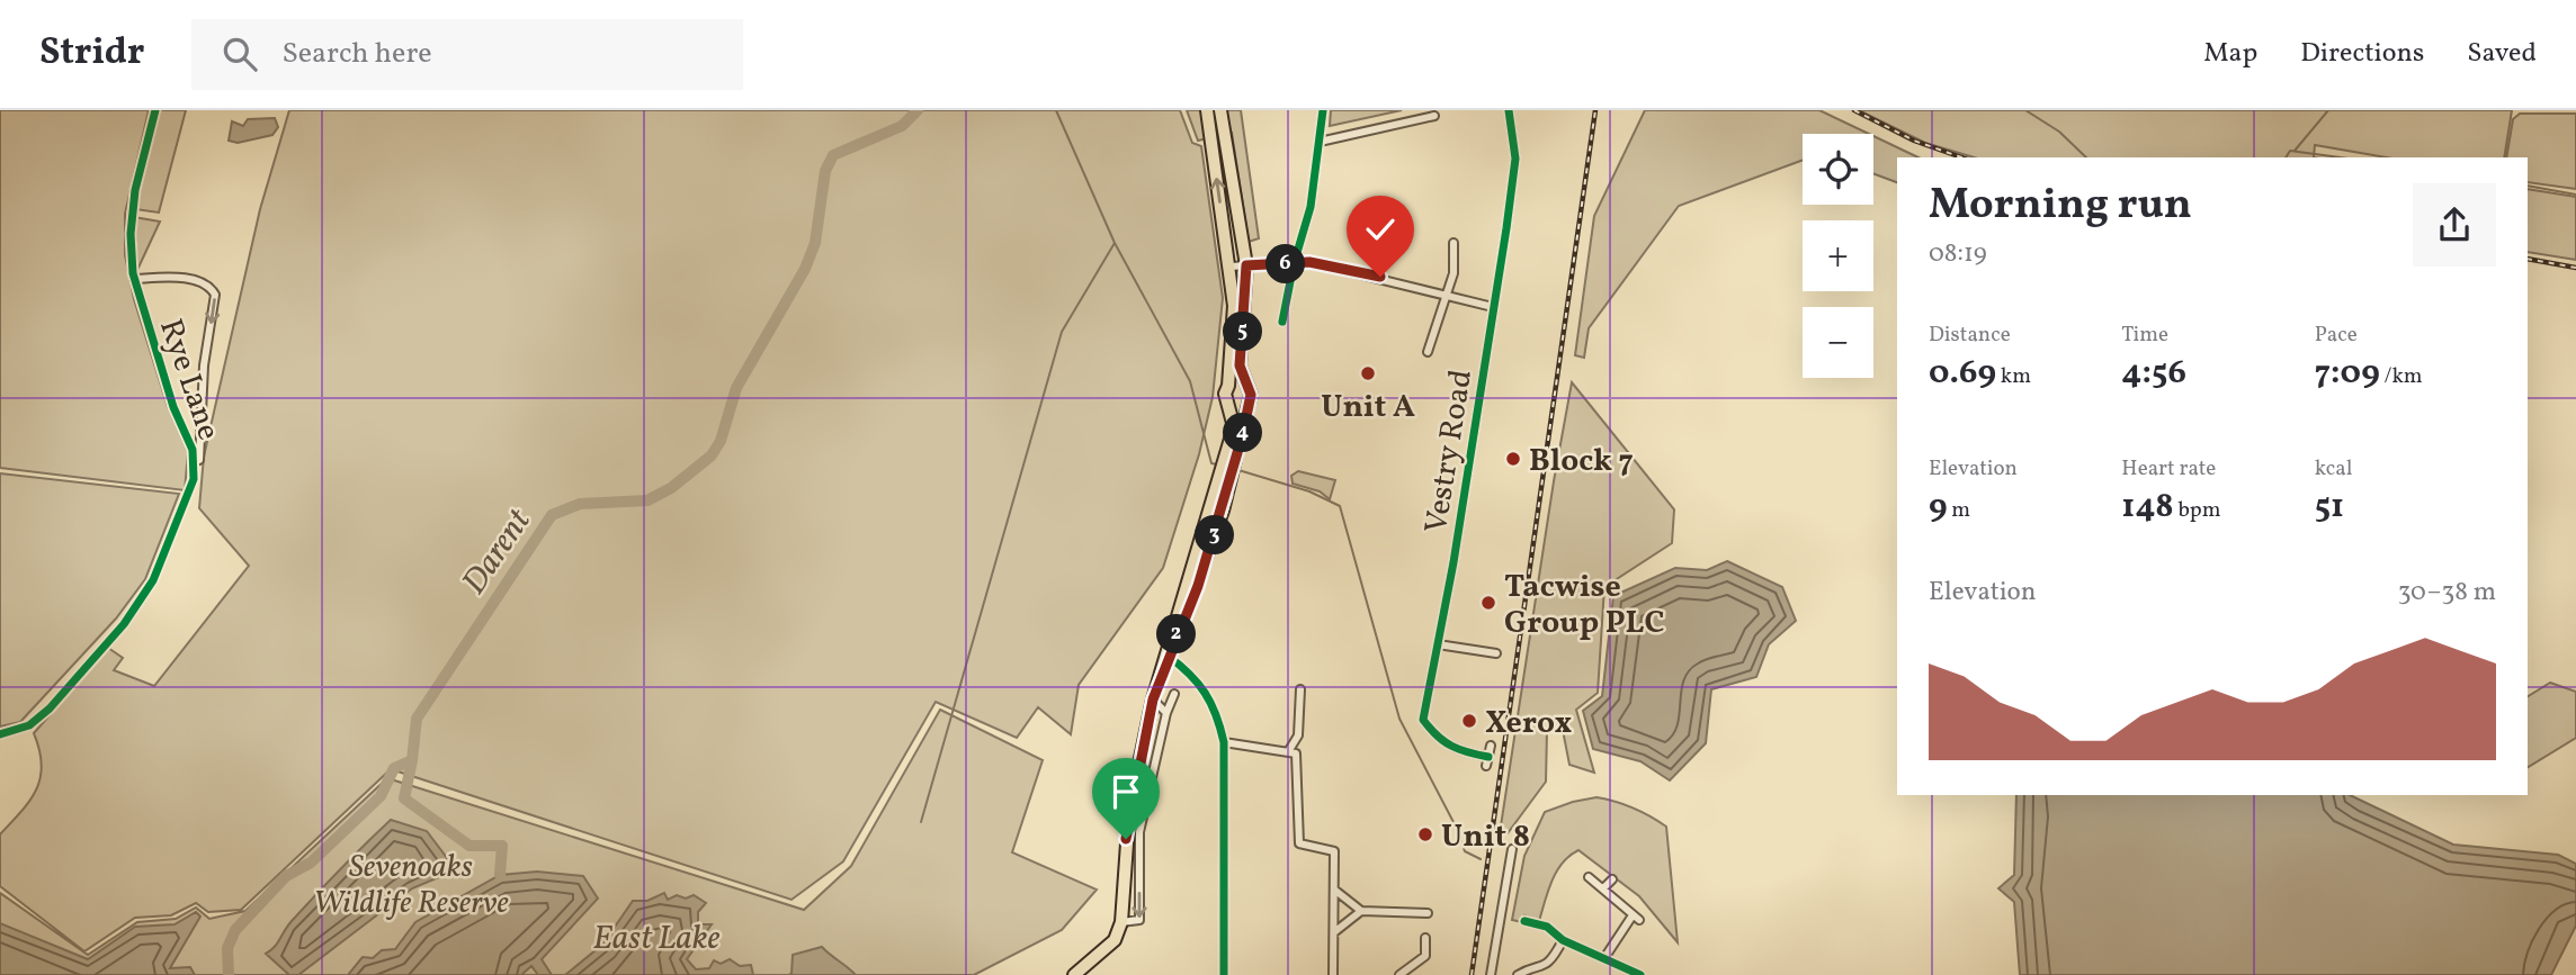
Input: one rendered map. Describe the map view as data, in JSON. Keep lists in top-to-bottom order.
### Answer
{
  "streets": {
    "street": ["Rye Lane", "Vestry Road"]
  },
  "water": ["Darent", "East Lake"],
  "parks": ["Sevenoaks Wildlife Reserve"],
  "places": [
    "Unit A",
    "Block 7",
    "Tacwise Group PLC",
    "Xerox",
    "Unit 8"
  ],
  "page": {
    "header": "Stridr",
    "search": "Search here",
    "nav": ["Map", "Directions", "Saved"],
    "map_buttons": ["+", "−"],
    "heading": ["Morning run", "08:19"],
    "pins": [
      "6",
      "5",
      "4",
      "3",
      "2"
    ],
    "stats": [
      ["Distance", "0.69 km"],
      ["Time", "4:56"],
      ["Pace", "7:09 /km"],
      ["Elevation", "9 m"],
      ["Heart rate", "148 bpm"],
      ["kcal", "51"]
    ],
    "chart": ["Elevation", "30–38 m"]
  }
}
